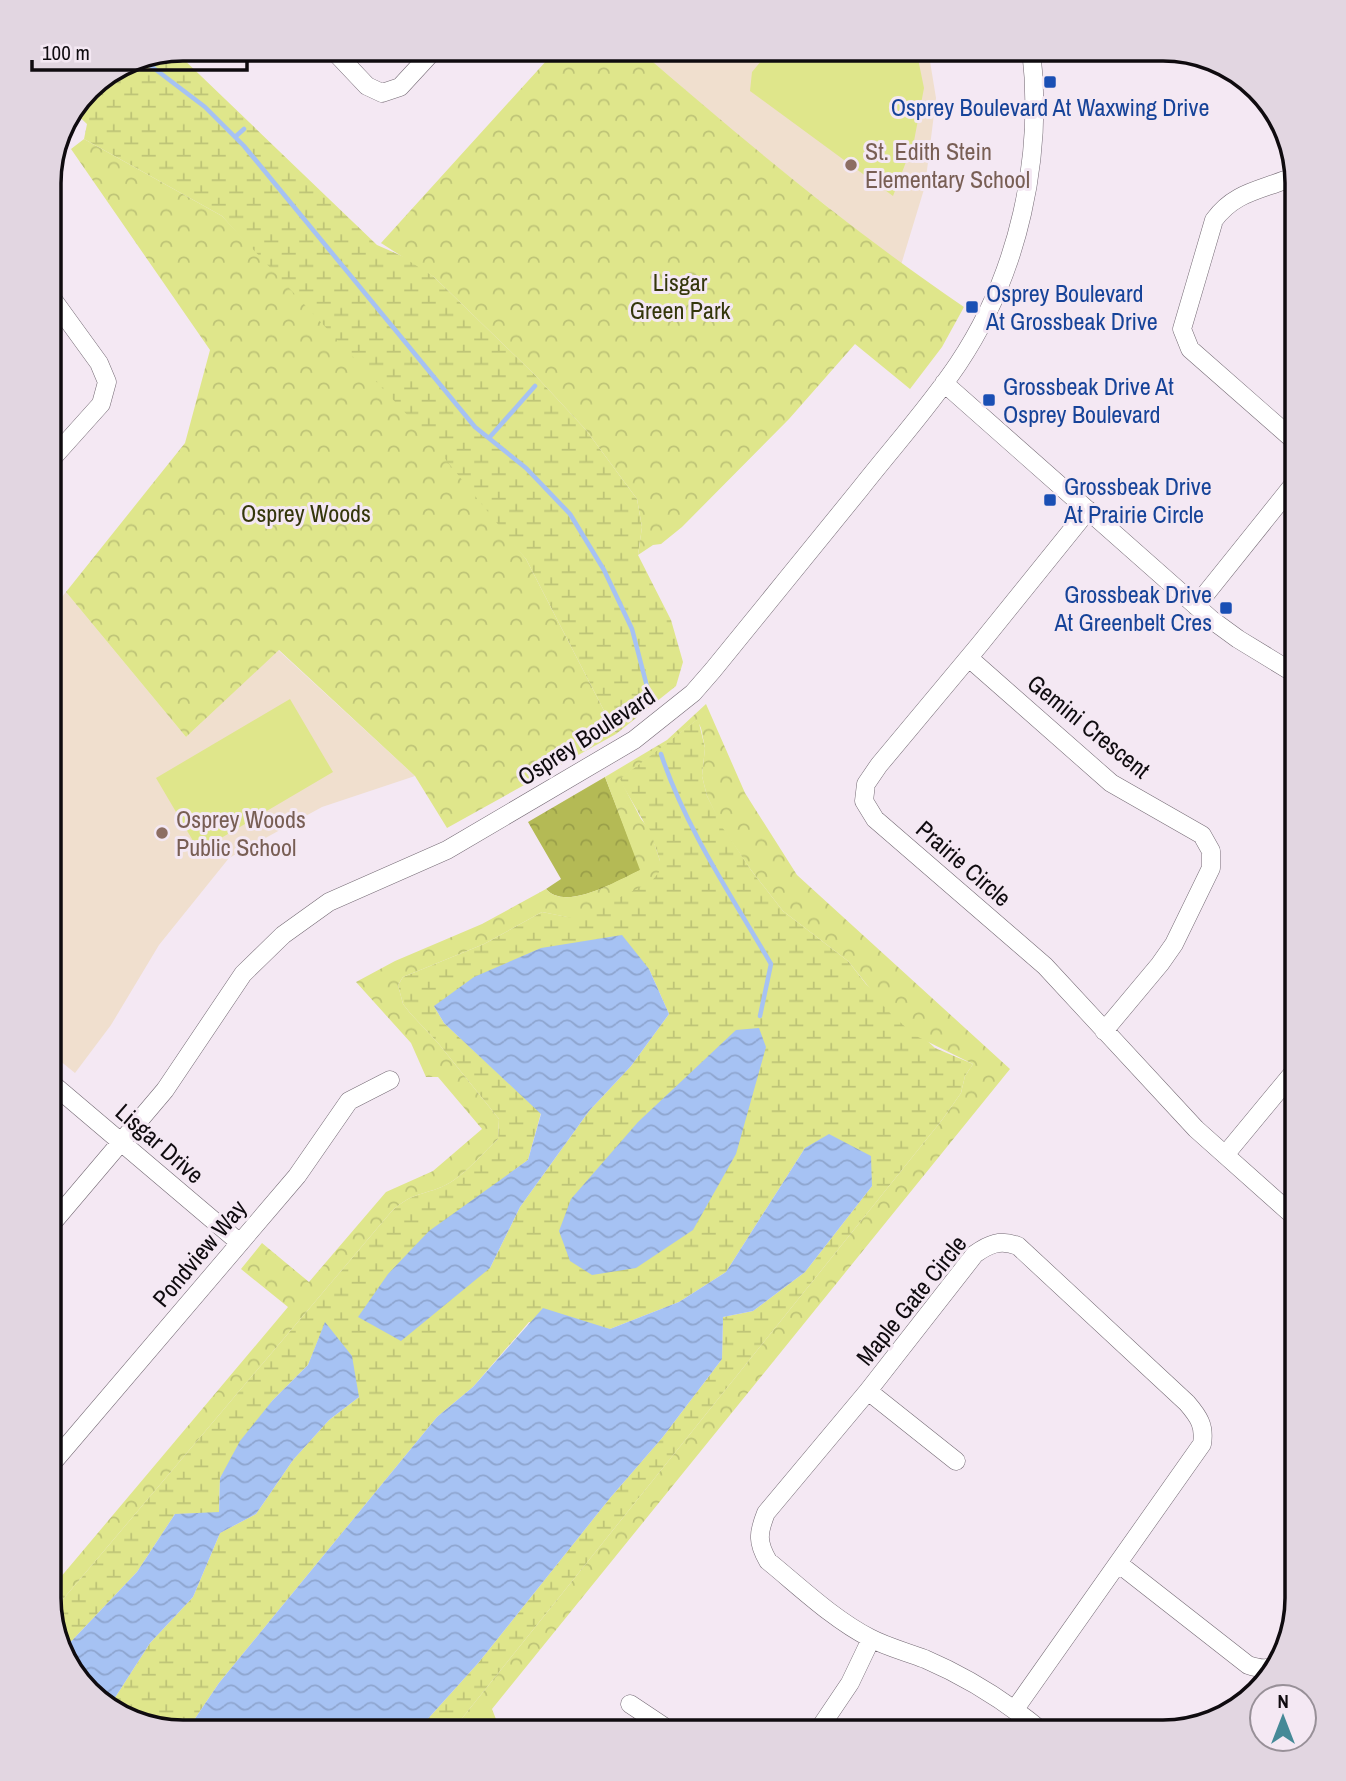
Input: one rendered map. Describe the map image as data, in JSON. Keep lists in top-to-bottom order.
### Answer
{
  "streets": {
    "street": [
      "Gemini Crescent",
      "Osprey Boulevard",
      "Prairie Circle",
      "Lisgar Drive",
      "Pondview Way",
      "Maple Gate Circle"
    ]
  },
  "crossings": [
    ["Gemini Crescent", "Prairie Circle"],
    ["Osprey Boulevard", "Lisgar Drive"],
    ["Lisgar Drive", "Pondview Way"]
  ],
  "parks": ["Lisgar Green Park", "Osprey Woods"],
  "places": {
    "transit": [
      "Osprey Boulevard At Waxwing Drive",
      "Osprey Boulevard At Grossbeak Drive",
      "Grossbeak Drive At Osprey Boulevard",
      "Grossbeak Drive At Prairie Circle",
      "Grossbeak Drive At Greenbelt Cres"
    ],
    "other": ["St. Edith Stein Elementary School", "Osprey Woods Public School"]
  },
  "scale_bar": "100 m",
  "north": "top"
}
